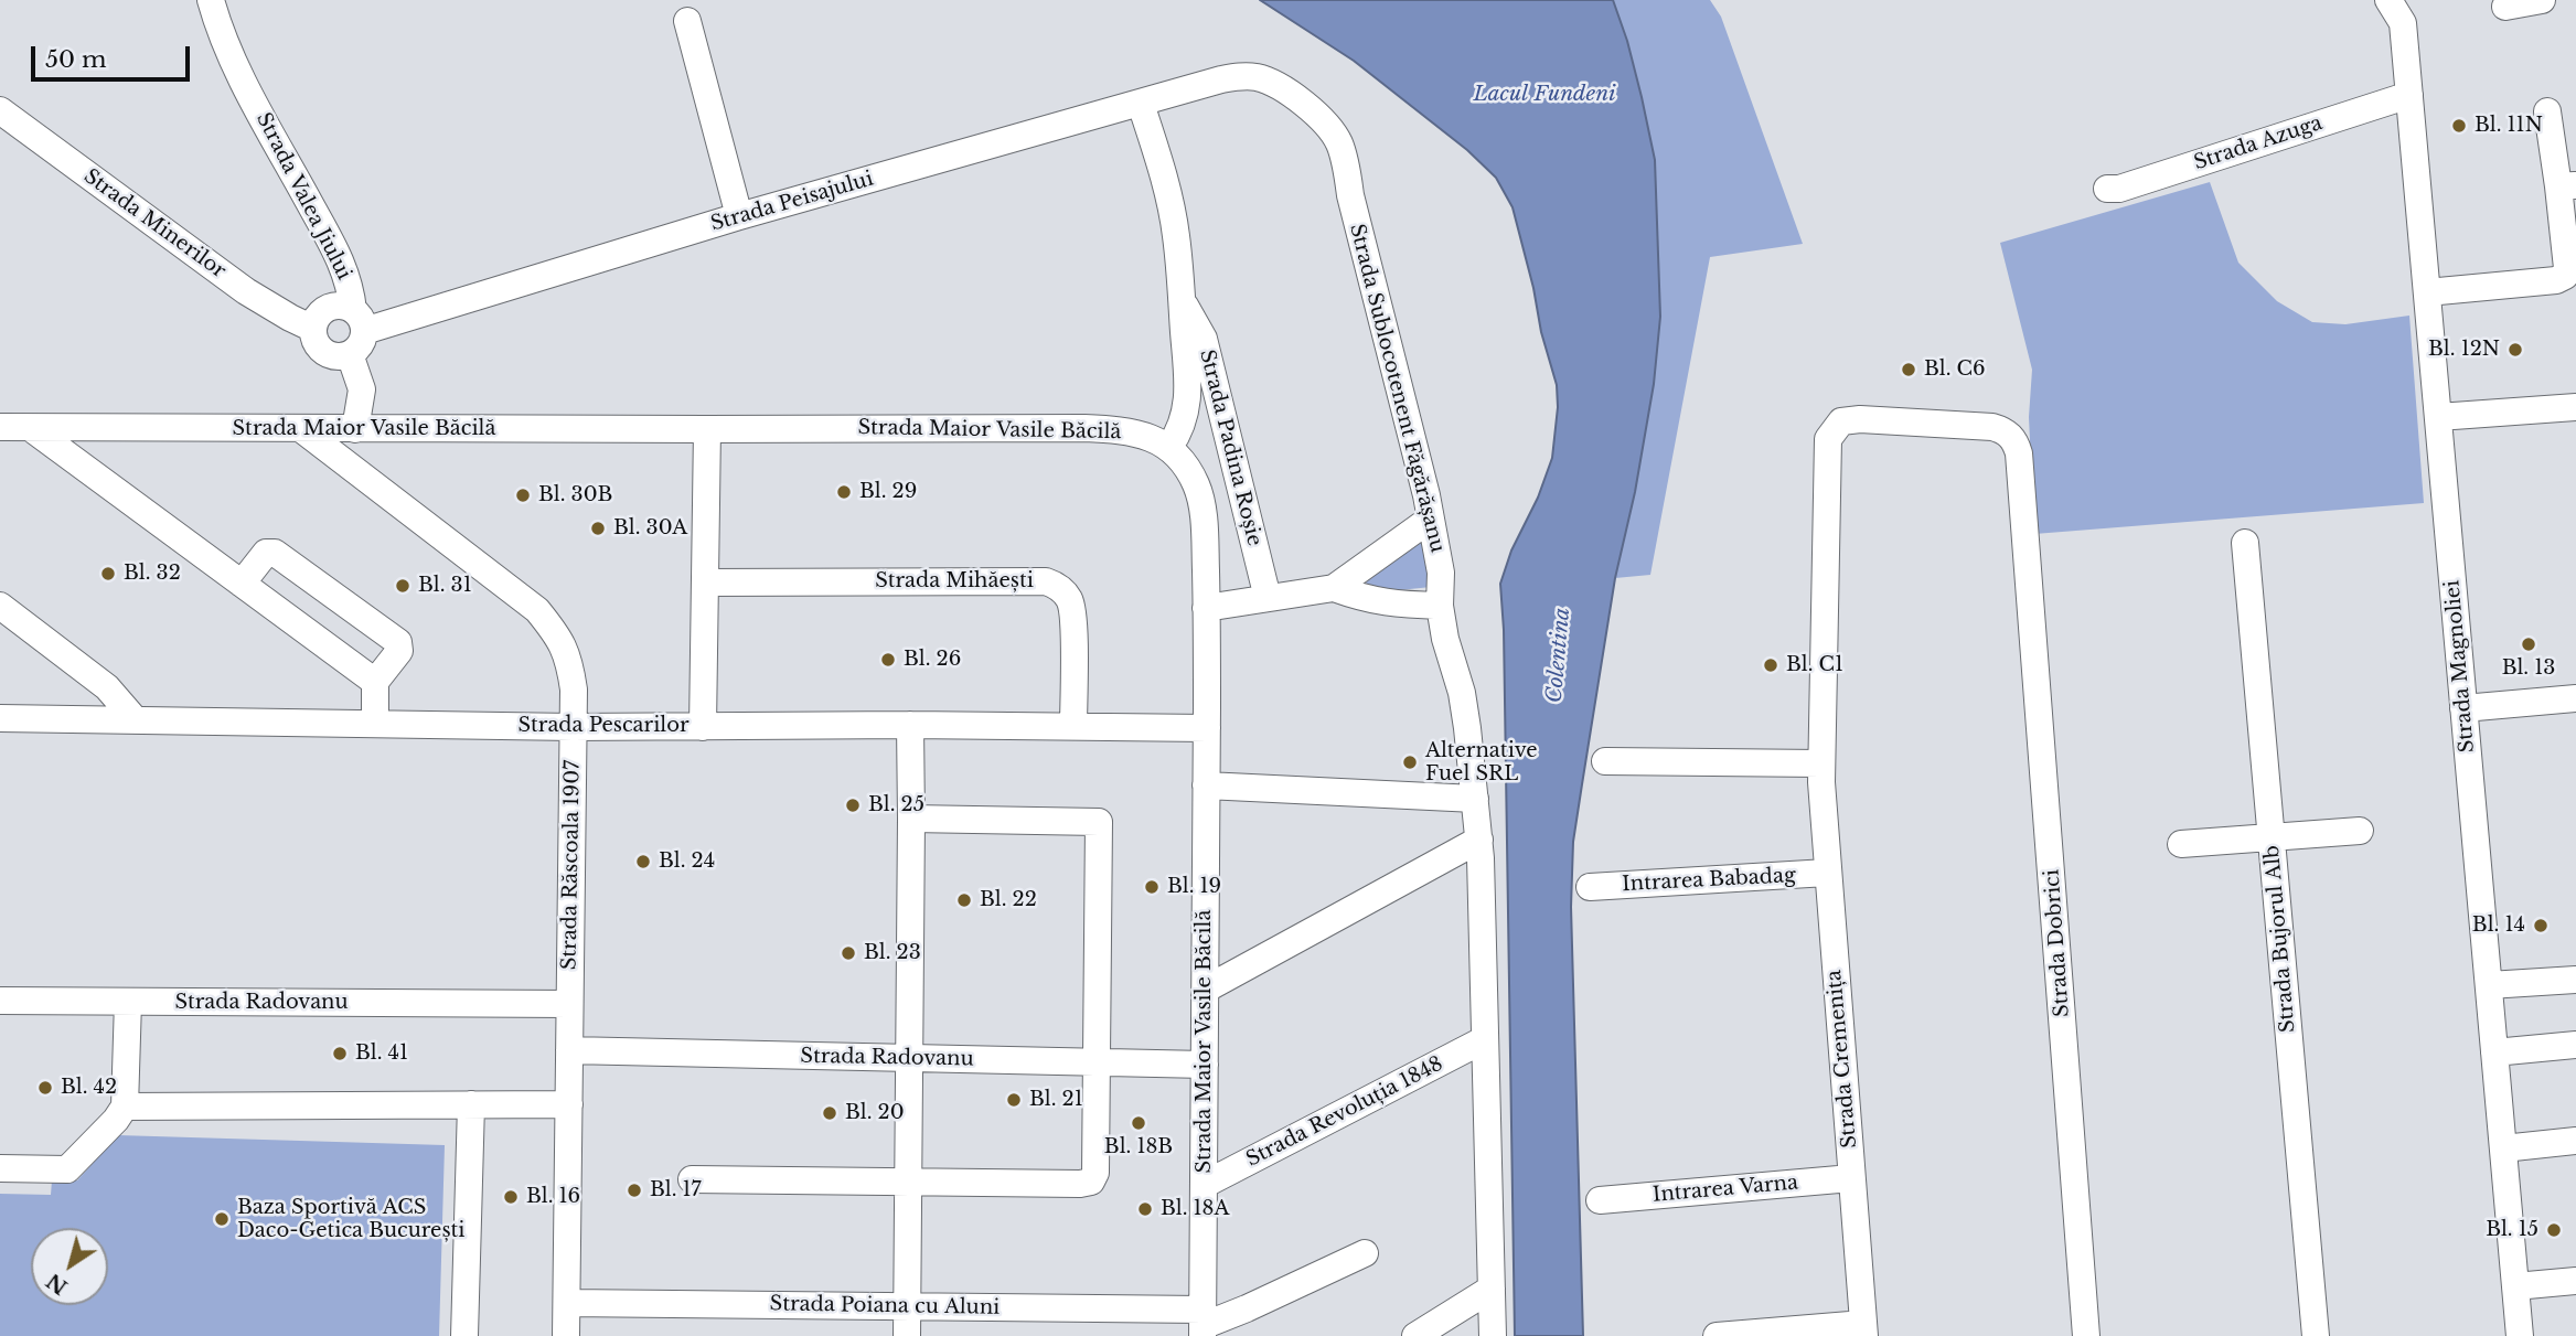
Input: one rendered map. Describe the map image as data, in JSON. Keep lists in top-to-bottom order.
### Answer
{
  "streets": {
    "street": [
      "Strada Azuga",
      "Strada Valea Jiului",
      "Strada Peisajului",
      "Strada Minerilor",
      "Strada Sublocotenent Făgărășanu",
      "Strada Maior Vasile Băcilă",
      "Strada Padina Roșie",
      "Strada Mihăești",
      "Strada Magnoliei",
      "Strada Pescarilor",
      "Strada Răscoala 1907",
      "Intrarea Babadag",
      "Strada Bujorul Alb",
      "Strada Dobrici",
      "Strada Radovanu",
      "Strada Cremenița",
      "Strada Revoluția 1848",
      "Intrarea Varna",
      "Strada Poiana cu Aluni"
    ]
  },
  "crossings": [
    ["Strada Azuga", "Strada Magnoliei"],
    ["Strada Valea Jiului", "Strada Peisajului"],
    ["Strada Valea Jiului", "Strada Minerilor"],
    ["Strada Peisajului", "Strada Minerilor"],
    ["Strada Peisajului", "Strada Sublocotenent Făgărășanu"],
    ["Strada Peisajului", "Strada Padina Roșie"],
    ["Strada Sublocotenent Făgărășanu", "Strada Revoluția 1848"],
    ["Strada Maior Vasile Băcilă", "Strada Padina Roșie"],
    ["Strada Maior Vasile Băcilă", "Strada Pescarilor"],
    ["Strada Maior Vasile Băcilă", "Strada Răscoala 1907"],
    ["Strada Maior Vasile Băcilă", "Strada Radovanu"],
    ["Strada Maior Vasile Băcilă", "Strada Revoluția 1848"],
    ["Strada Maior Vasile Băcilă", "Strada Poiana cu Aluni"],
    ["Strada Mihăești", "Strada Pescarilor"],
    ["Strada Pescarilor", "Strada Răscoala 1907"],
    ["Strada Răscoala 1907", "Strada Radovanu"],
    ["Strada Răscoala 1907", "Strada Poiana cu Aluni"],
    ["Intrarea Babadag", "Strada Cremenița"],
    ["Strada Dobrici", "Strada Cremenița"],
    ["Strada Cremenița", "Intrarea Varna"]
  ],
  "water": ["Lacul Fundeni", "Colentina"],
  "places": [
    "Bl. 11N",
    "Bl. 12N",
    "Bl. C6",
    "Bl. 29",
    "Bl. 30B",
    "Bl. 30A",
    "Bl. 32",
    "Bl. 31",
    "Bl. 13",
    "Bl. 26",
    "Bl. C1",
    "Alternative Fuel SRL",
    "Bl. 25",
    "Bl. 24",
    "Bl. 19",
    "Bl. 22",
    "Bl. 14",
    "Bl. 23",
    "Bl. 41",
    "Bl. 42",
    "Bl. 21",
    "Bl. 20",
    "Bl. 18B",
    "Bl. 17",
    "Bl. 16",
    "Bl. 18A",
    "Baza Sportivă ACS Daco-Getica București",
    "Bl. 15"
  ],
  "scale_bar": "50 m",
  "north": "bottom left"
}
